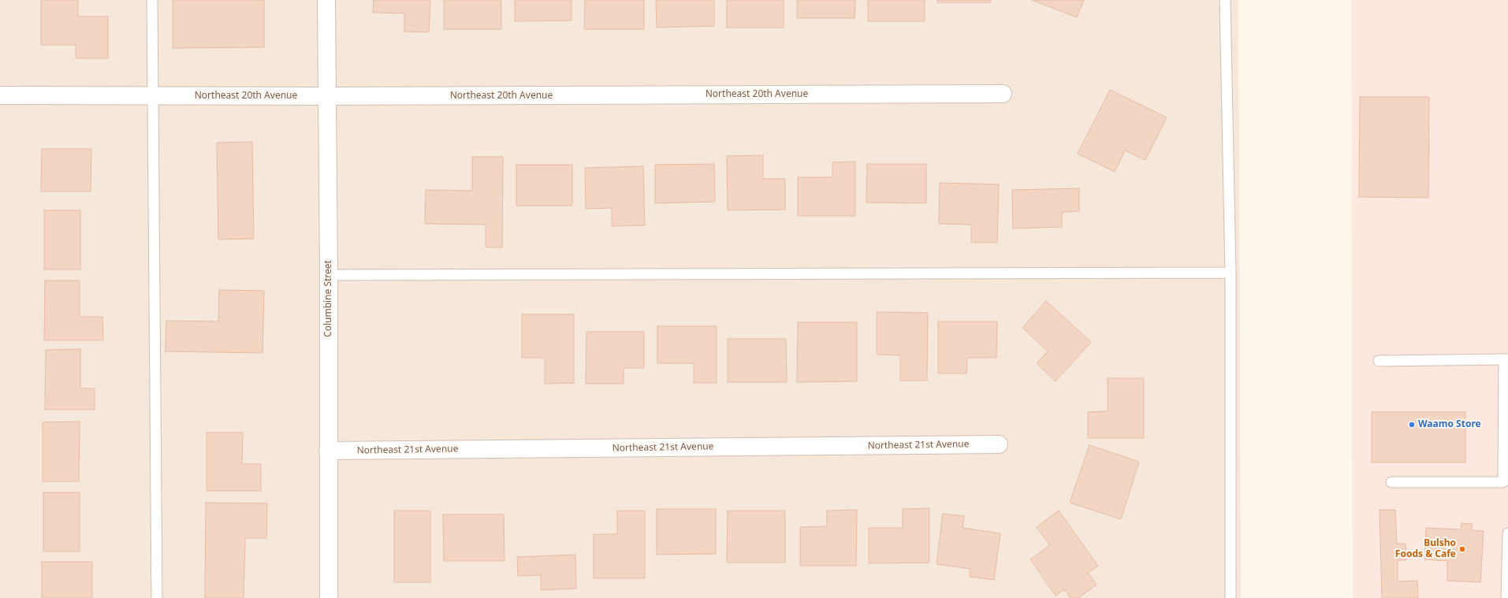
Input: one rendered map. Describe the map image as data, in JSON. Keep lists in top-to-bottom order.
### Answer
{
  "streets": {
    "street": ["Northeast 20th Avenue", "Columbine Street", "Northeast 21st Avenue"]
  },
  "crossings": [
    ["Northeast 20th Avenue", "Columbine Street"],
    ["Columbine Street", "Northeast 21st Avenue"]
  ],
  "places": ["Waamo Store", "Bulsho Foods & Cafe"]
}
